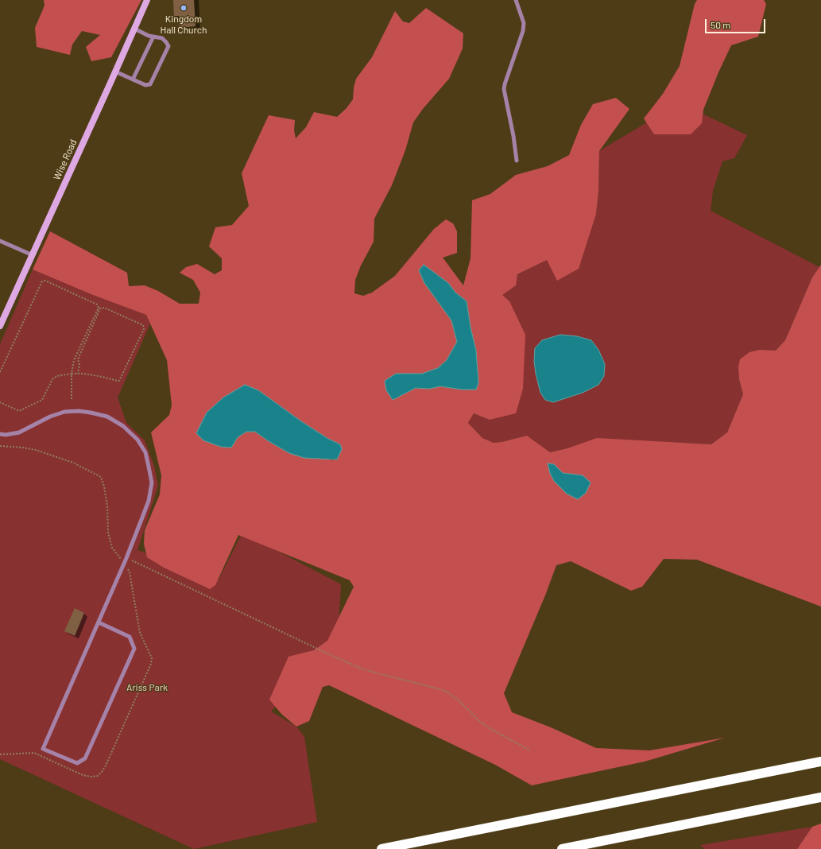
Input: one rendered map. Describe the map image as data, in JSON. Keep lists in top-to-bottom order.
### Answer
{
  "streets": {
    "street": ["Wise Road"]
  },
  "parks": ["Ariss Park"],
  "places": ["Kingdom Hall Church"],
  "scale_bar": "50 m"
}
